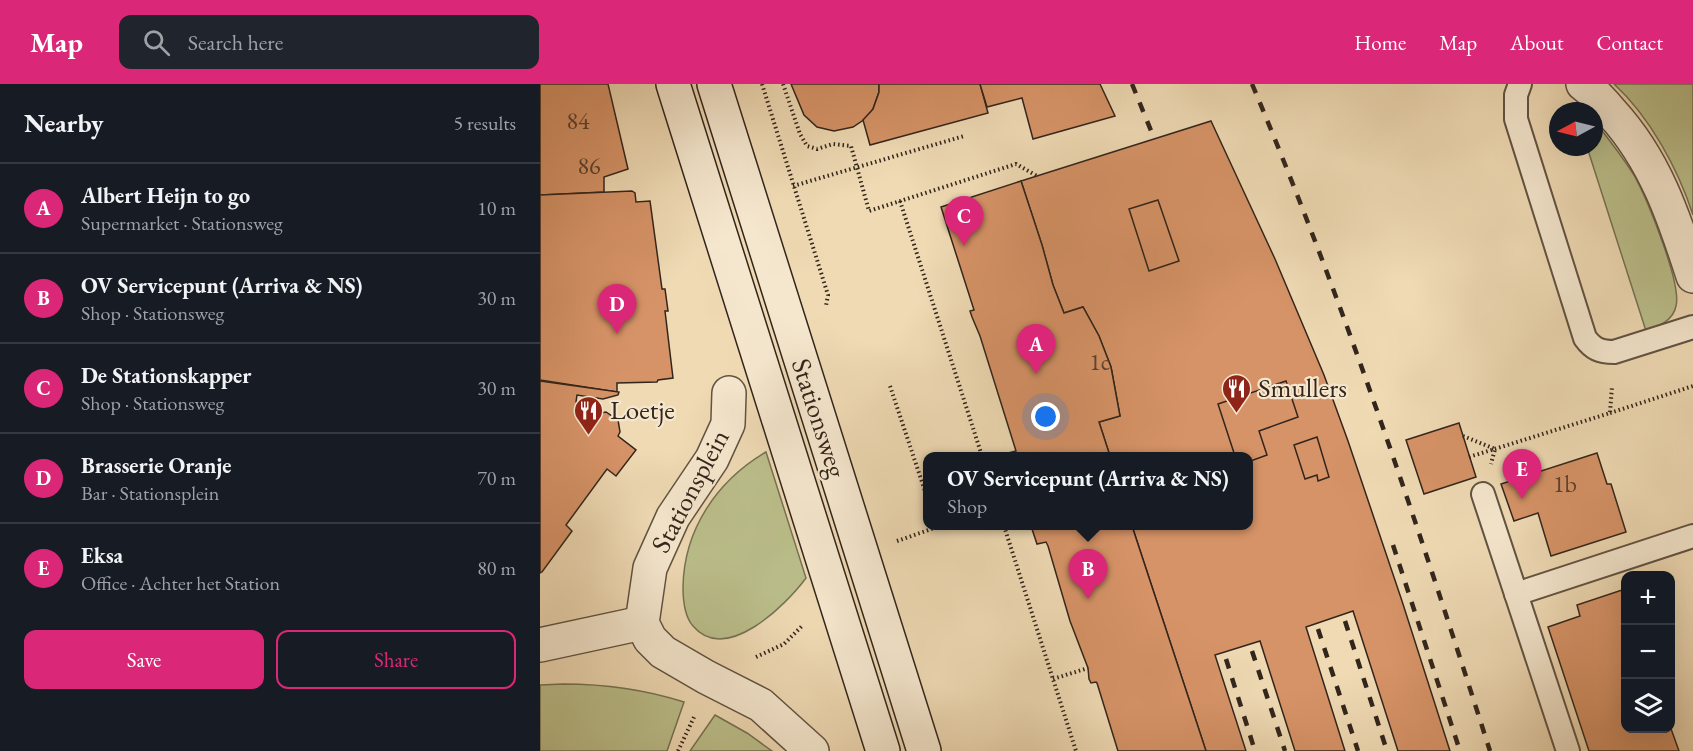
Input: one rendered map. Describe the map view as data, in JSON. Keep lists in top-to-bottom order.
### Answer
{
  "streets": {
    "main road": ["Stationsweg", "Stationsplein"]
  },
  "places": {
    "restaurant": ["Smullers", "Loetje"]
  },
  "house_numbers": [
    "84",
    "86",
    "1c",
    "1b"
  ],
  "north": "left",
  "page": {
    "header": "Map",
    "search": "Search here",
    "nav": [
      "Home",
      "Map",
      "About",
      "Contact"
    ],
    "heading": ["Nearby", "5 results"],
    "list": [
      {
        "mark": "A",
        "name": "Albert Heijn to go",
        "note": "Supermarket · Stationsweg",
        "value": "10 m"
      },
      {
        "mark": "B",
        "name": "OV Servicepunt (Arriva & NS)",
        "note": "Shop · Stationsweg",
        "value": "30 m"
      },
      {
        "mark": "C",
        "name": "De Stationskapper",
        "note": "Shop · Stationsweg",
        "value": "30 m"
      },
      {
        "mark": "D",
        "name": "Brasserie Oranje",
        "note": "Bar · Stationsplein",
        "value": "70 m"
      },
      {
        "mark": "E",
        "name": "Eksa",
        "note": "Office · Achter het Station",
        "value": "80 m"
      }
    ],
    "pins": [
      "C",
      "D",
      "A",
      "E",
      "B"
    ],
    "popup": ["OV Servicepunt (Arriva & NS)", "Shop"],
    "map_buttons": ["+", "−"],
    "buttons": ["Save", "Share"]
  }
}
